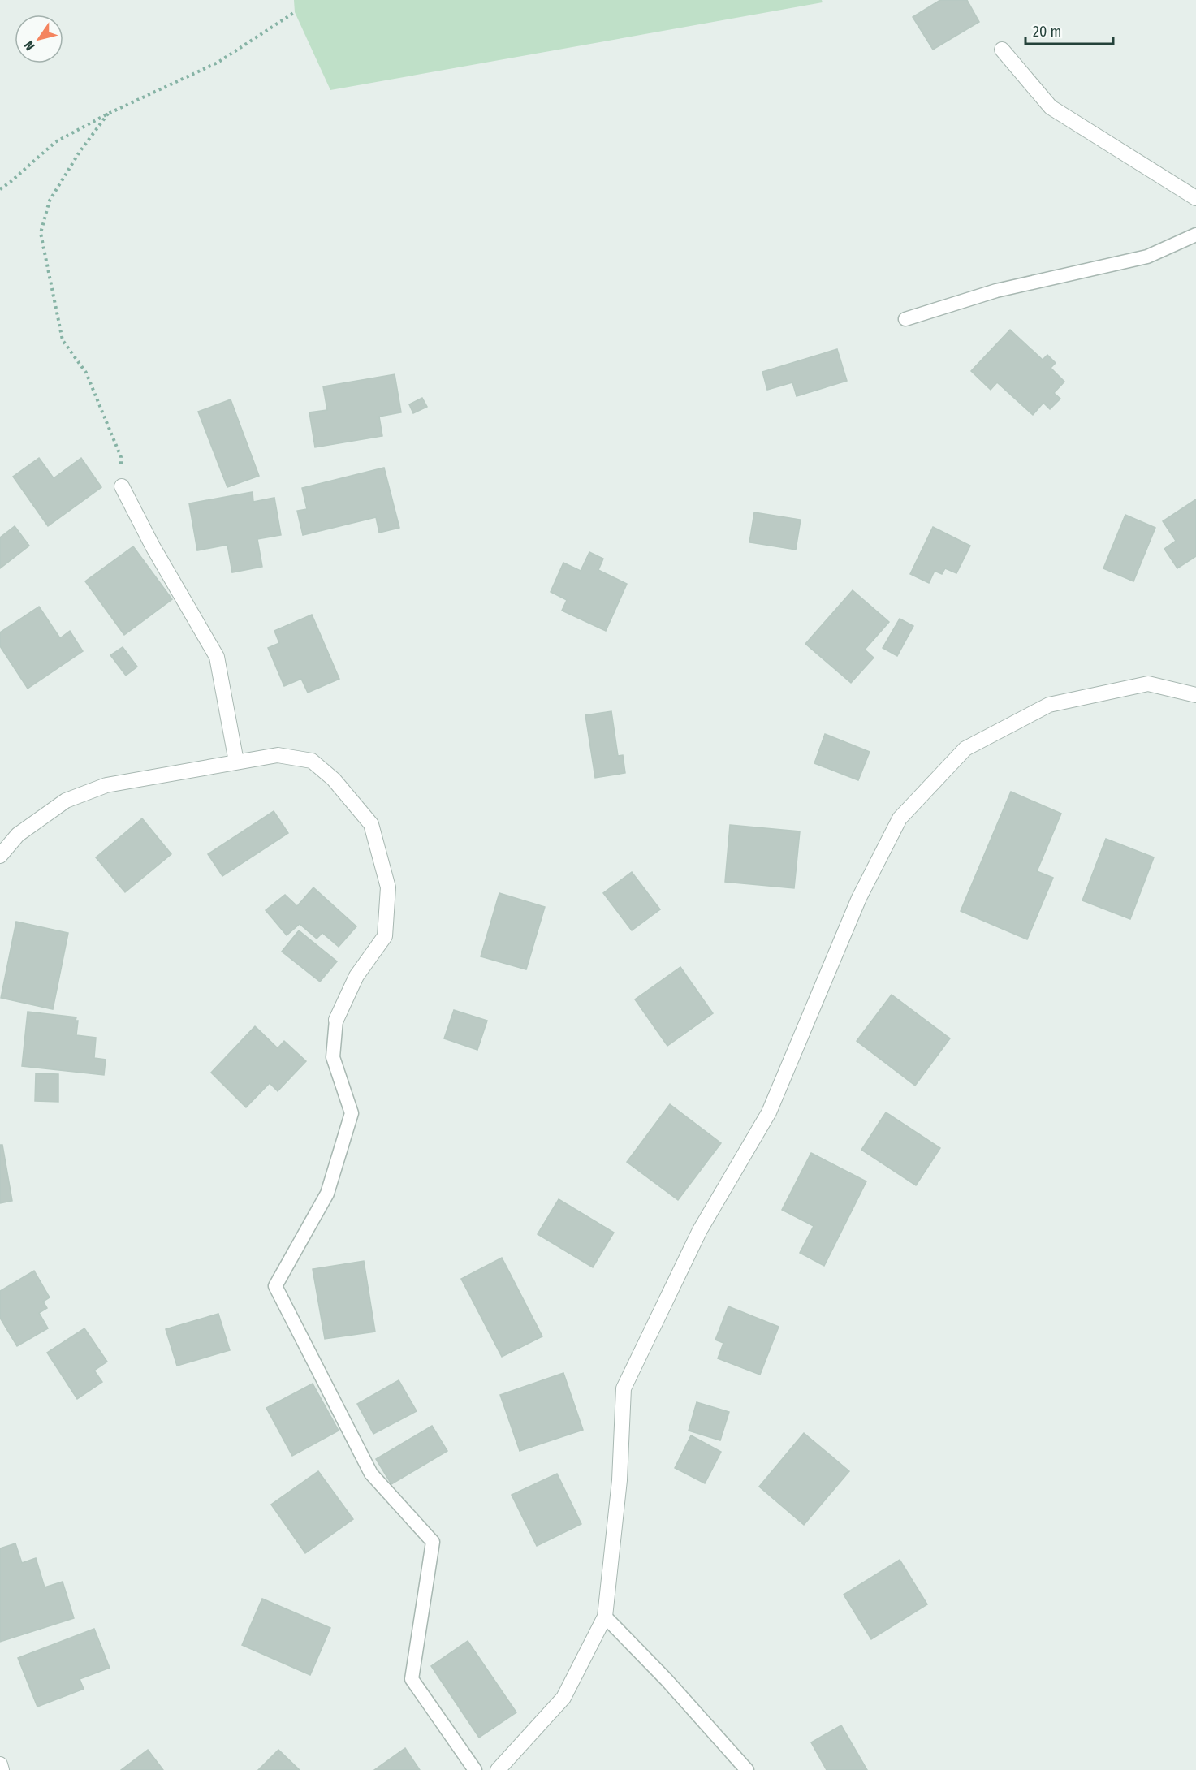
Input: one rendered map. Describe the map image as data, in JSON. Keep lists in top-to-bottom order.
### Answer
{
  "scale_bar": "20 m",
  "north": "bottom left"
}
